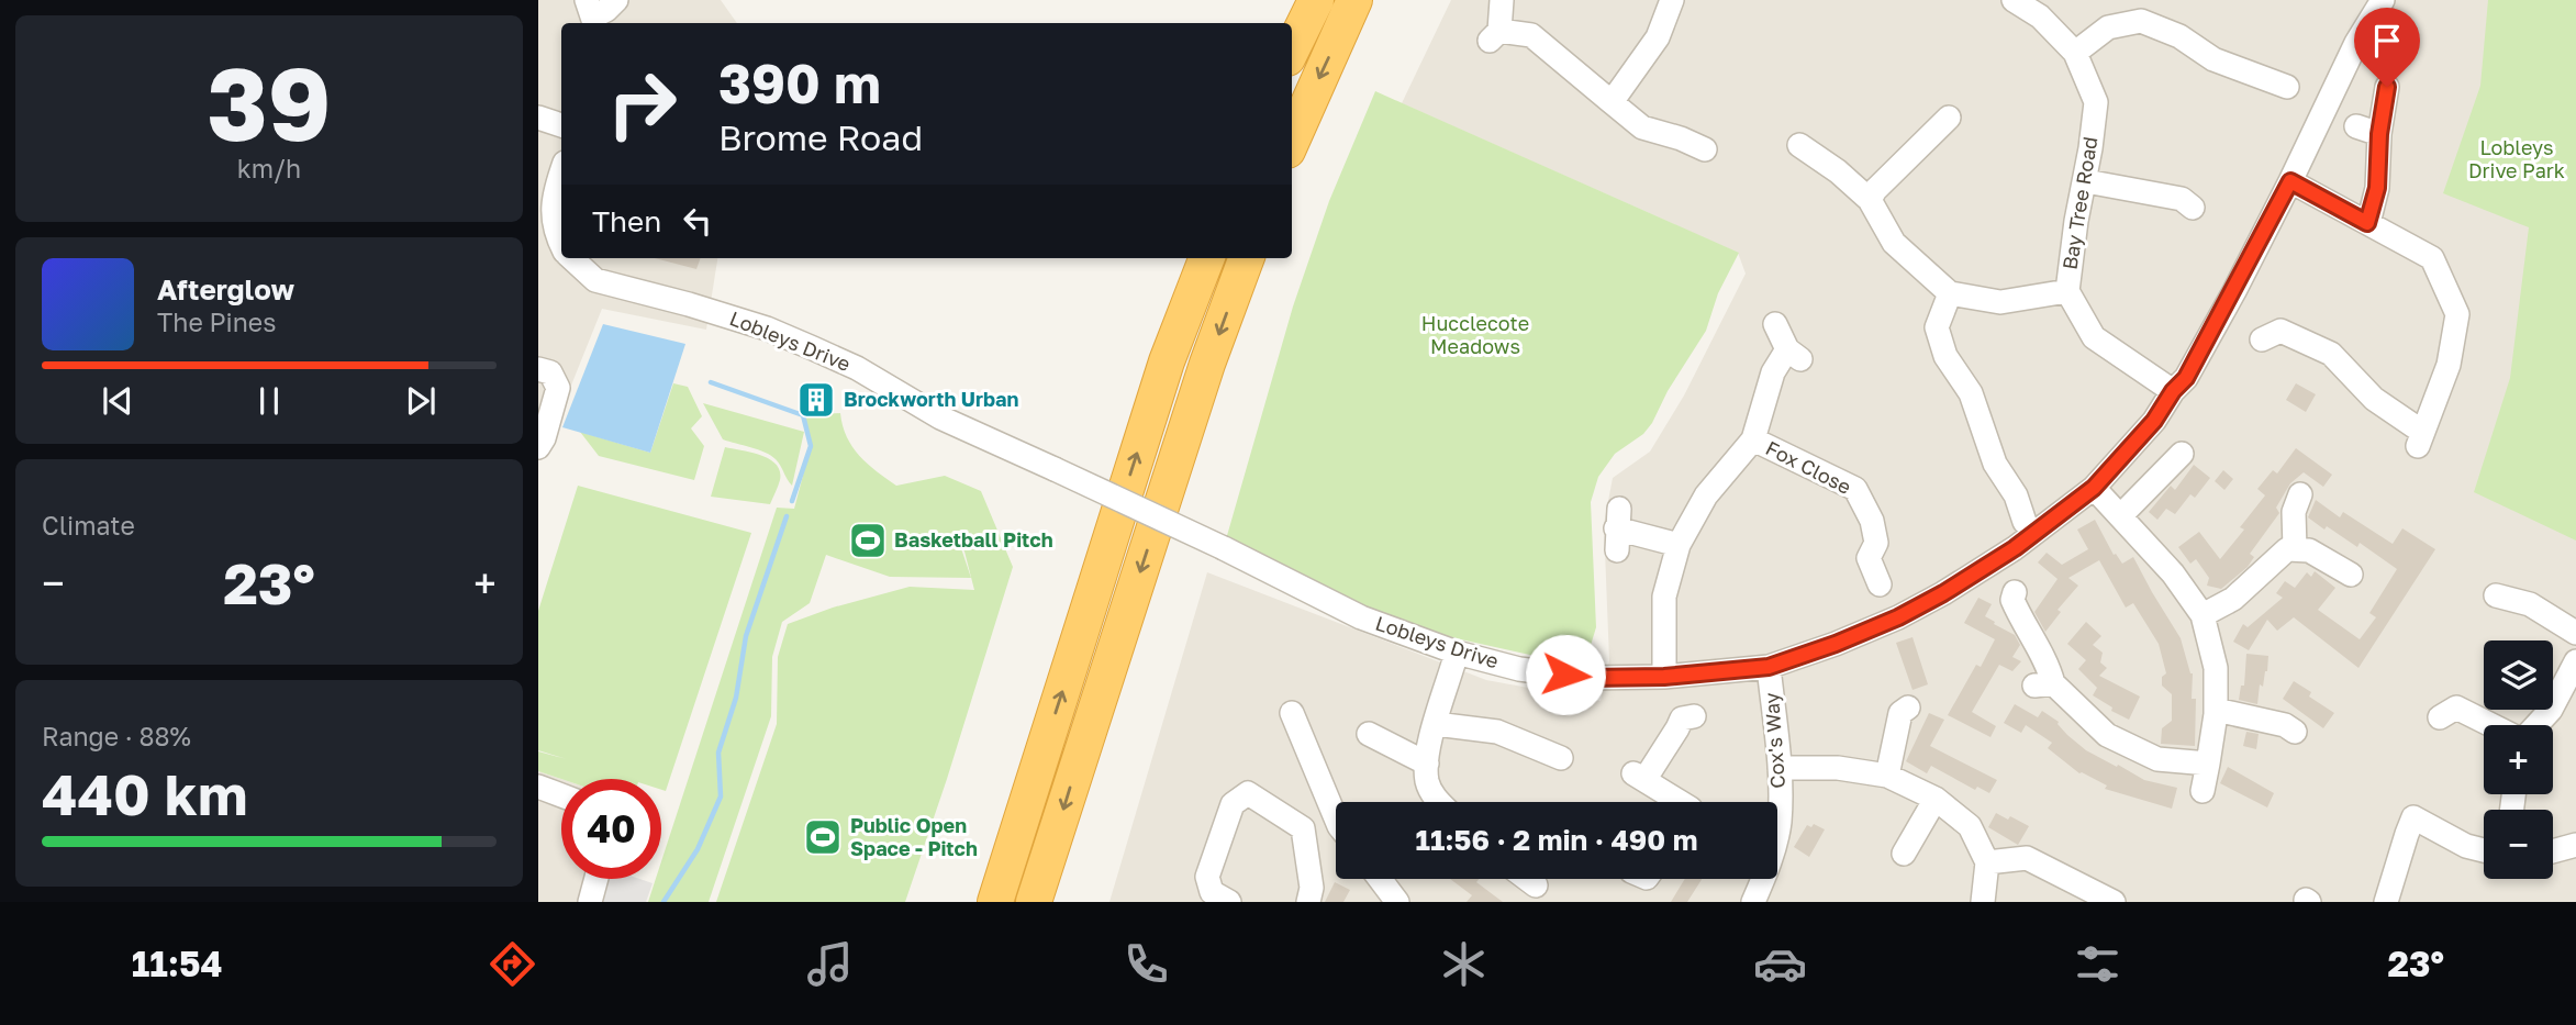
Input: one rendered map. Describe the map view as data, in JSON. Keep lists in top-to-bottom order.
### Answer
{
  "streets": {
    "street": [
      "Bay Tree Road",
      "Lobleys Drive",
      "Fox Close",
      "Cox's Way"
    ]
  },
  "crossings": [
    ["Bay Tree Road", "Lobleys Drive"],
    ["Lobleys Drive", "Cox's Way"]
  ],
  "parks": ["Lobleys Drive Park", "Hucclecote Meadows"],
  "places": {
    "building": ["Brockworth Urban"],
    "sports": ["Basketball Pitch", "Public Open Space - Pitch"]
  },
  "page": {
    "tile": [
      ["39", "km/h"],
      "Climate",
      ["Range · 88%", "440 km"]
    ],
    "turn": ["390 m", "Brome Road"],
    "then": "Then",
    "song": ["Afterglow", "The Pines"],
    "heat": ["−", "23°", "+"],
    "map_buttons": ["+", "−"],
    "limit": "40",
    "trip": "11:56 · 2 min · 490 m",
    "tabs": ["11:54", "23°"]
  }
}
